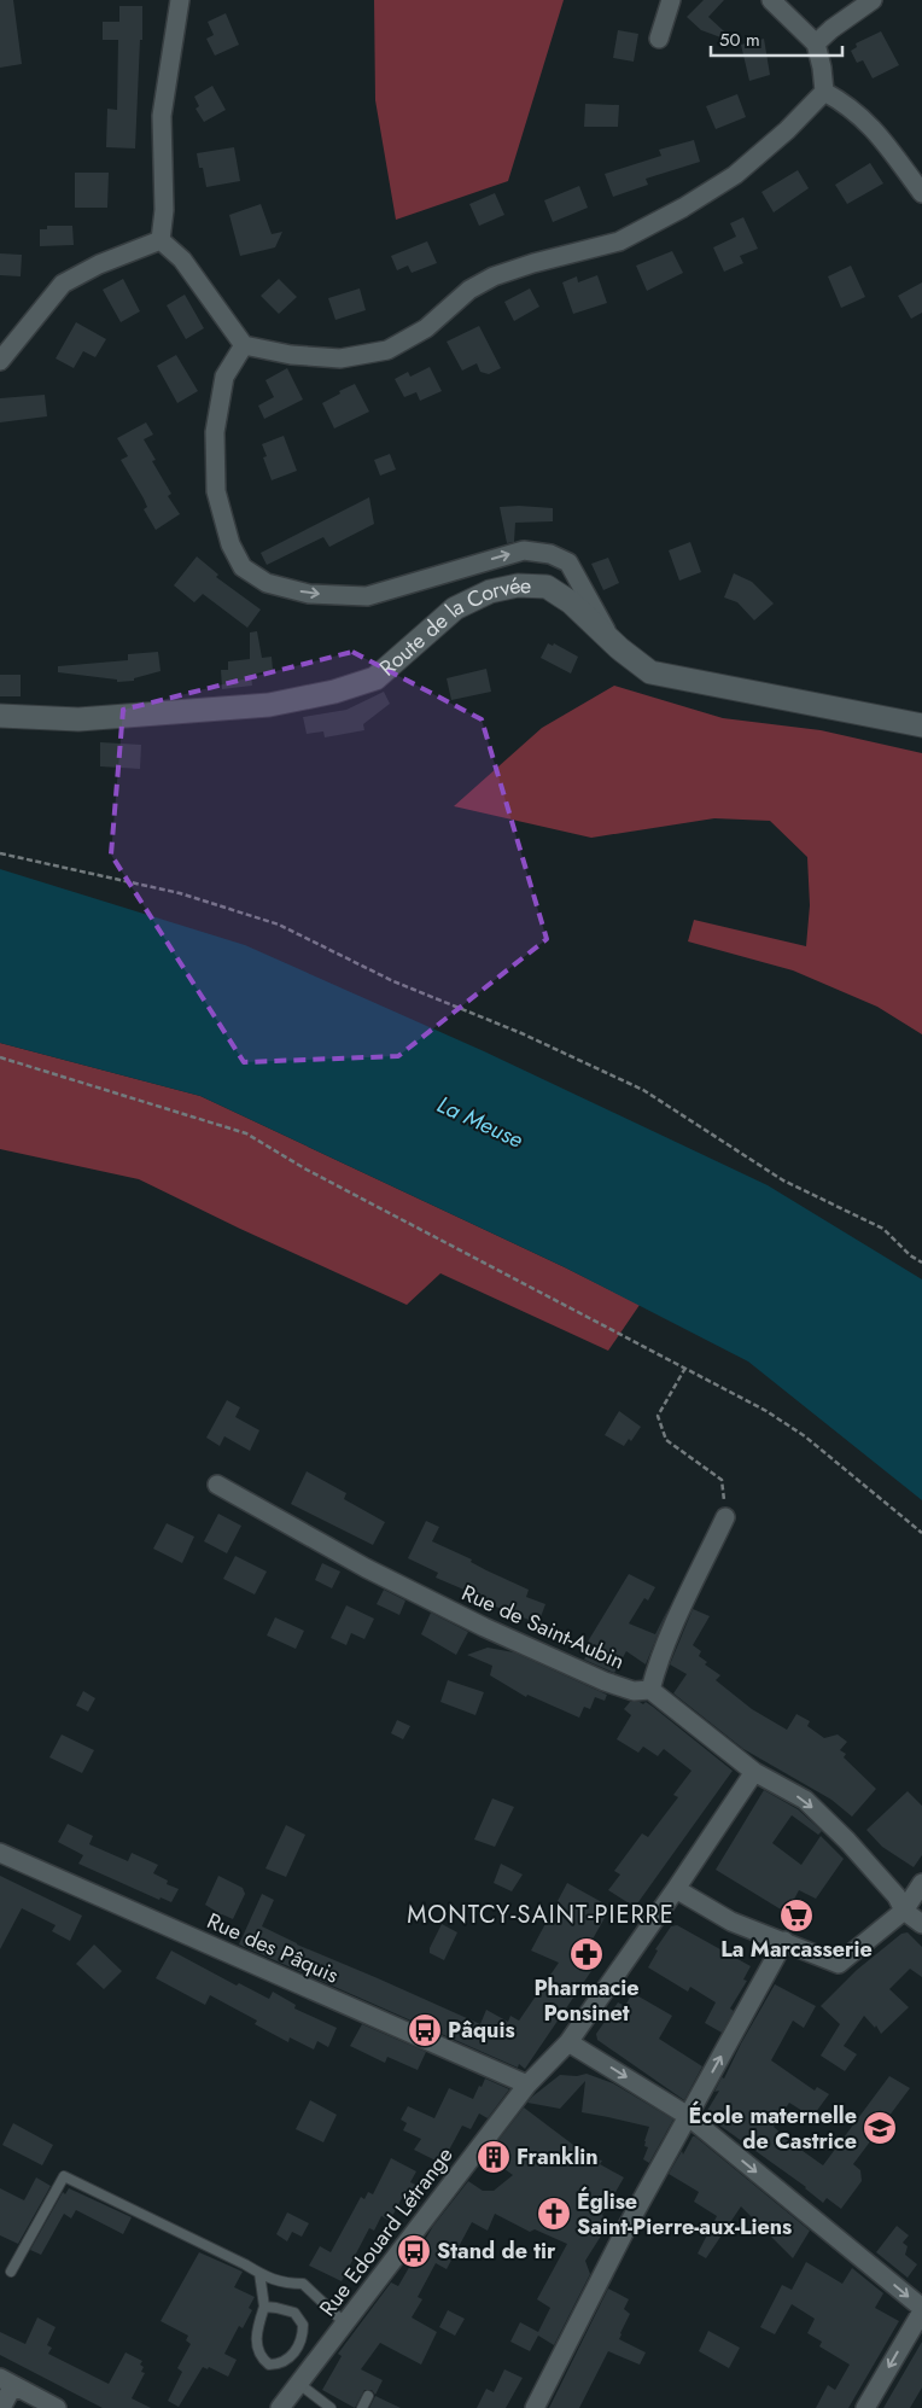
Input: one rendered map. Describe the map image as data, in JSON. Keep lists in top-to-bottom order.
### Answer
{
  "streets": {
    "street": [
      "Route de la Corvée",
      "Rue de Saint-Aubin",
      "Rue des Pâquis",
      "Rue Edouard Létrange"
    ]
  },
  "crossings": [
    ["Rue des Pâquis", "Rue Edouard Létrange"]
  ],
  "districts": ["MONTCY-SAINT-PIERRE"],
  "water": ["La Meuse"],
  "places": {
    "supermarket": ["La Marcasserie"],
    "pharmacy": ["Pharmacie Ponsinet"],
    "bus stop": ["Pâquis", "Stand de tir"],
    "school or university": ["École maternelle de Castrice"],
    "building": ["Franklin"],
    "church": ["Église Saint-Pierre-aux-Liens"]
  },
  "scale_bar": "50 m"
}
